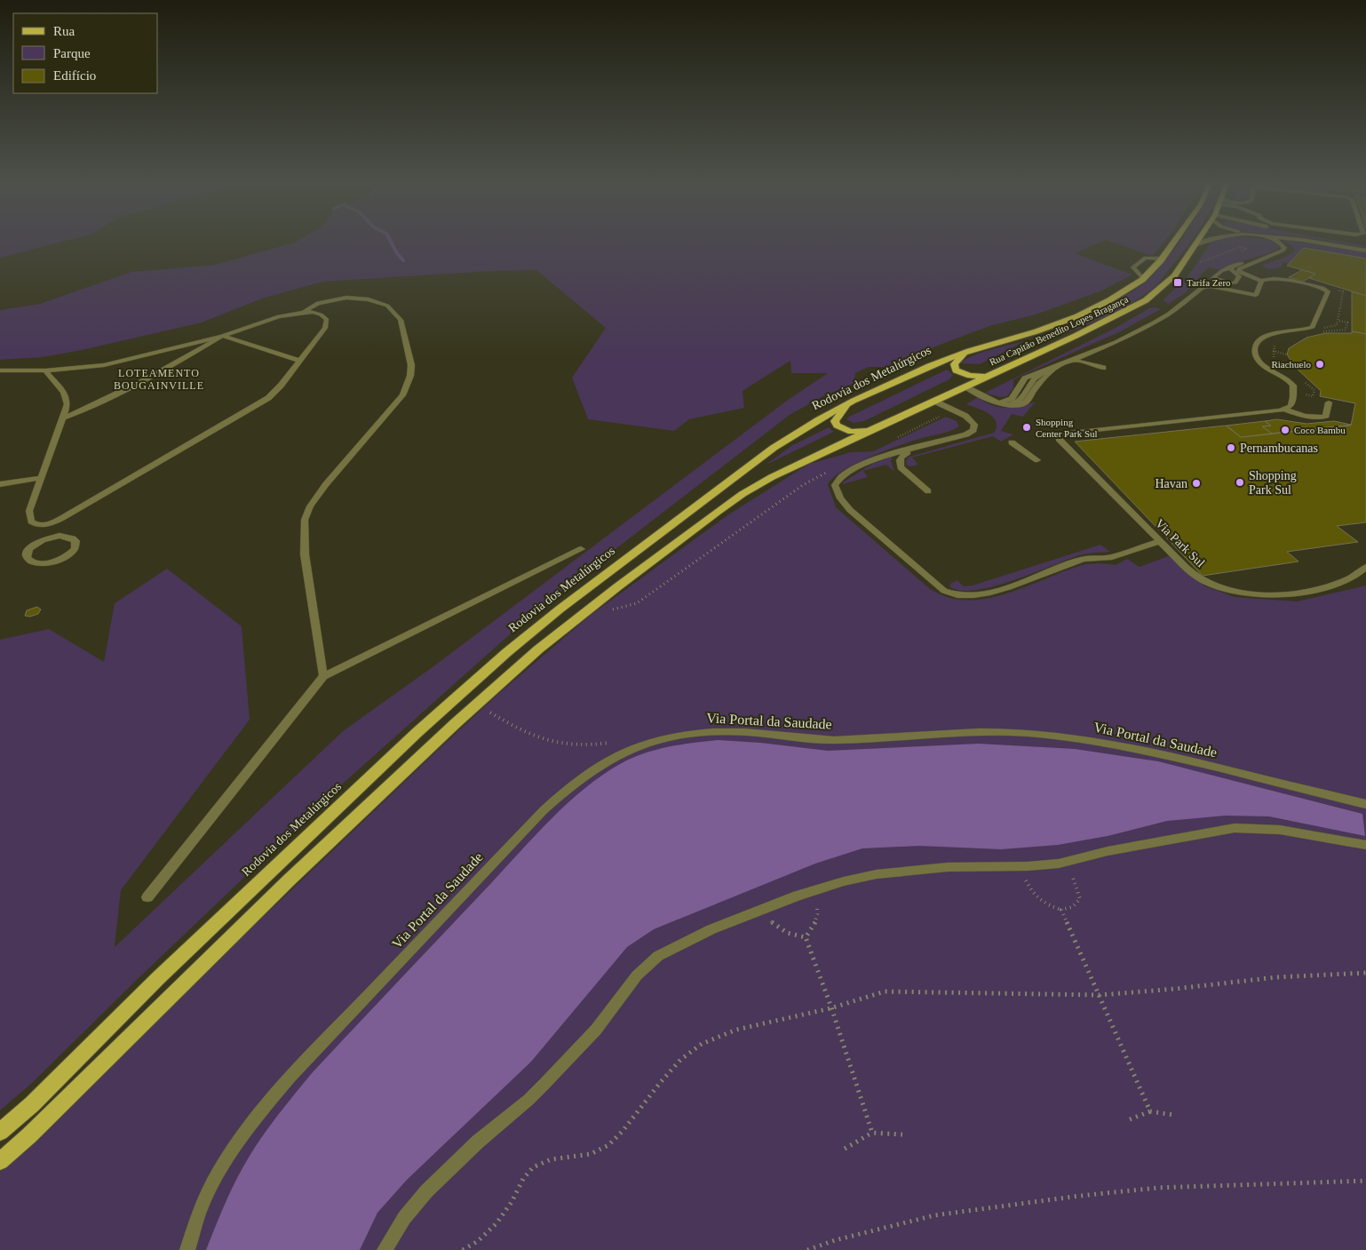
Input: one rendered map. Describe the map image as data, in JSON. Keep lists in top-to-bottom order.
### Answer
{
  "streets": {
    "main road": ["Rua Capitão Benedito Lopes Bragança", "Rodovia dos Metalúrgicos"],
    "street": ["Via Park Sul", "Via Portal da Saudade"]
  },
  "districts": ["LOTEAMENTO BOUGAINVILLE"],
  "places": {
    "transit": ["Tarifa Zero"],
    "other": [
      "Riachuelo",
      "Shopping Center Park Sul",
      "Coco Bambu",
      "Pernambucanas",
      "Shopping Park Sul",
      "Havan"
    ]
  },
  "legend": ["Rua", "Parque", "Edifício"]
}
